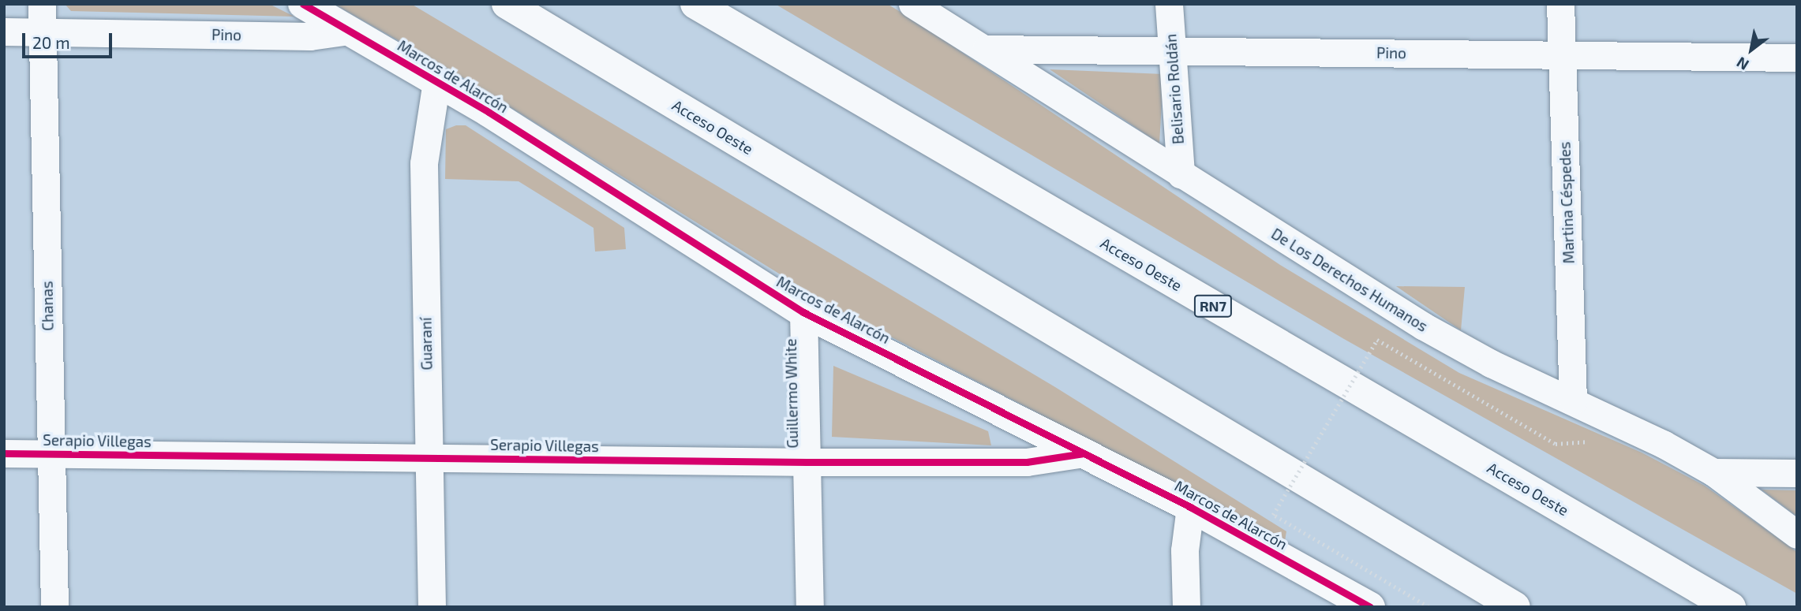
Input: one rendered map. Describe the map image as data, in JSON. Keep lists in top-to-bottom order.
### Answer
{
  "streets": {
    "main road": ["Marcos de Alarcón", "Acceso Oeste", "RN7"],
    "street": [
      "Pino",
      "Belisario Roldán",
      "Martina Céspedes",
      "De Los Derechos Humanos",
      "Chanas",
      "Guaraní",
      "Guillermo White",
      "Serapio Villegas"
    ]
  },
  "crossings": [
    ["Pino", "Marcos de Alarcón"],
    ["Pino", "Belisario Roldán"],
    ["Pino", "Martina Céspedes"],
    ["Pino", "De Los Derechos Humanos"],
    ["Pino", "Chanas"],
    ["Marcos de Alarcón", "Guaraní"],
    ["Marcos de Alarcón", "Guillermo White"],
    ["Marcos de Alarcón", "Serapio Villegas"],
    ["Belisario Roldán", "De Los Derechos Humanos"],
    ["Martina Céspedes", "De Los Derechos Humanos"],
    ["Chanas", "Serapio Villegas"],
    ["Guaraní", "Serapio Villegas"],
    ["Guillermo White", "Serapio Villegas"]
  ],
  "scale_bar": "20 m",
  "north": "bottom left"
}
